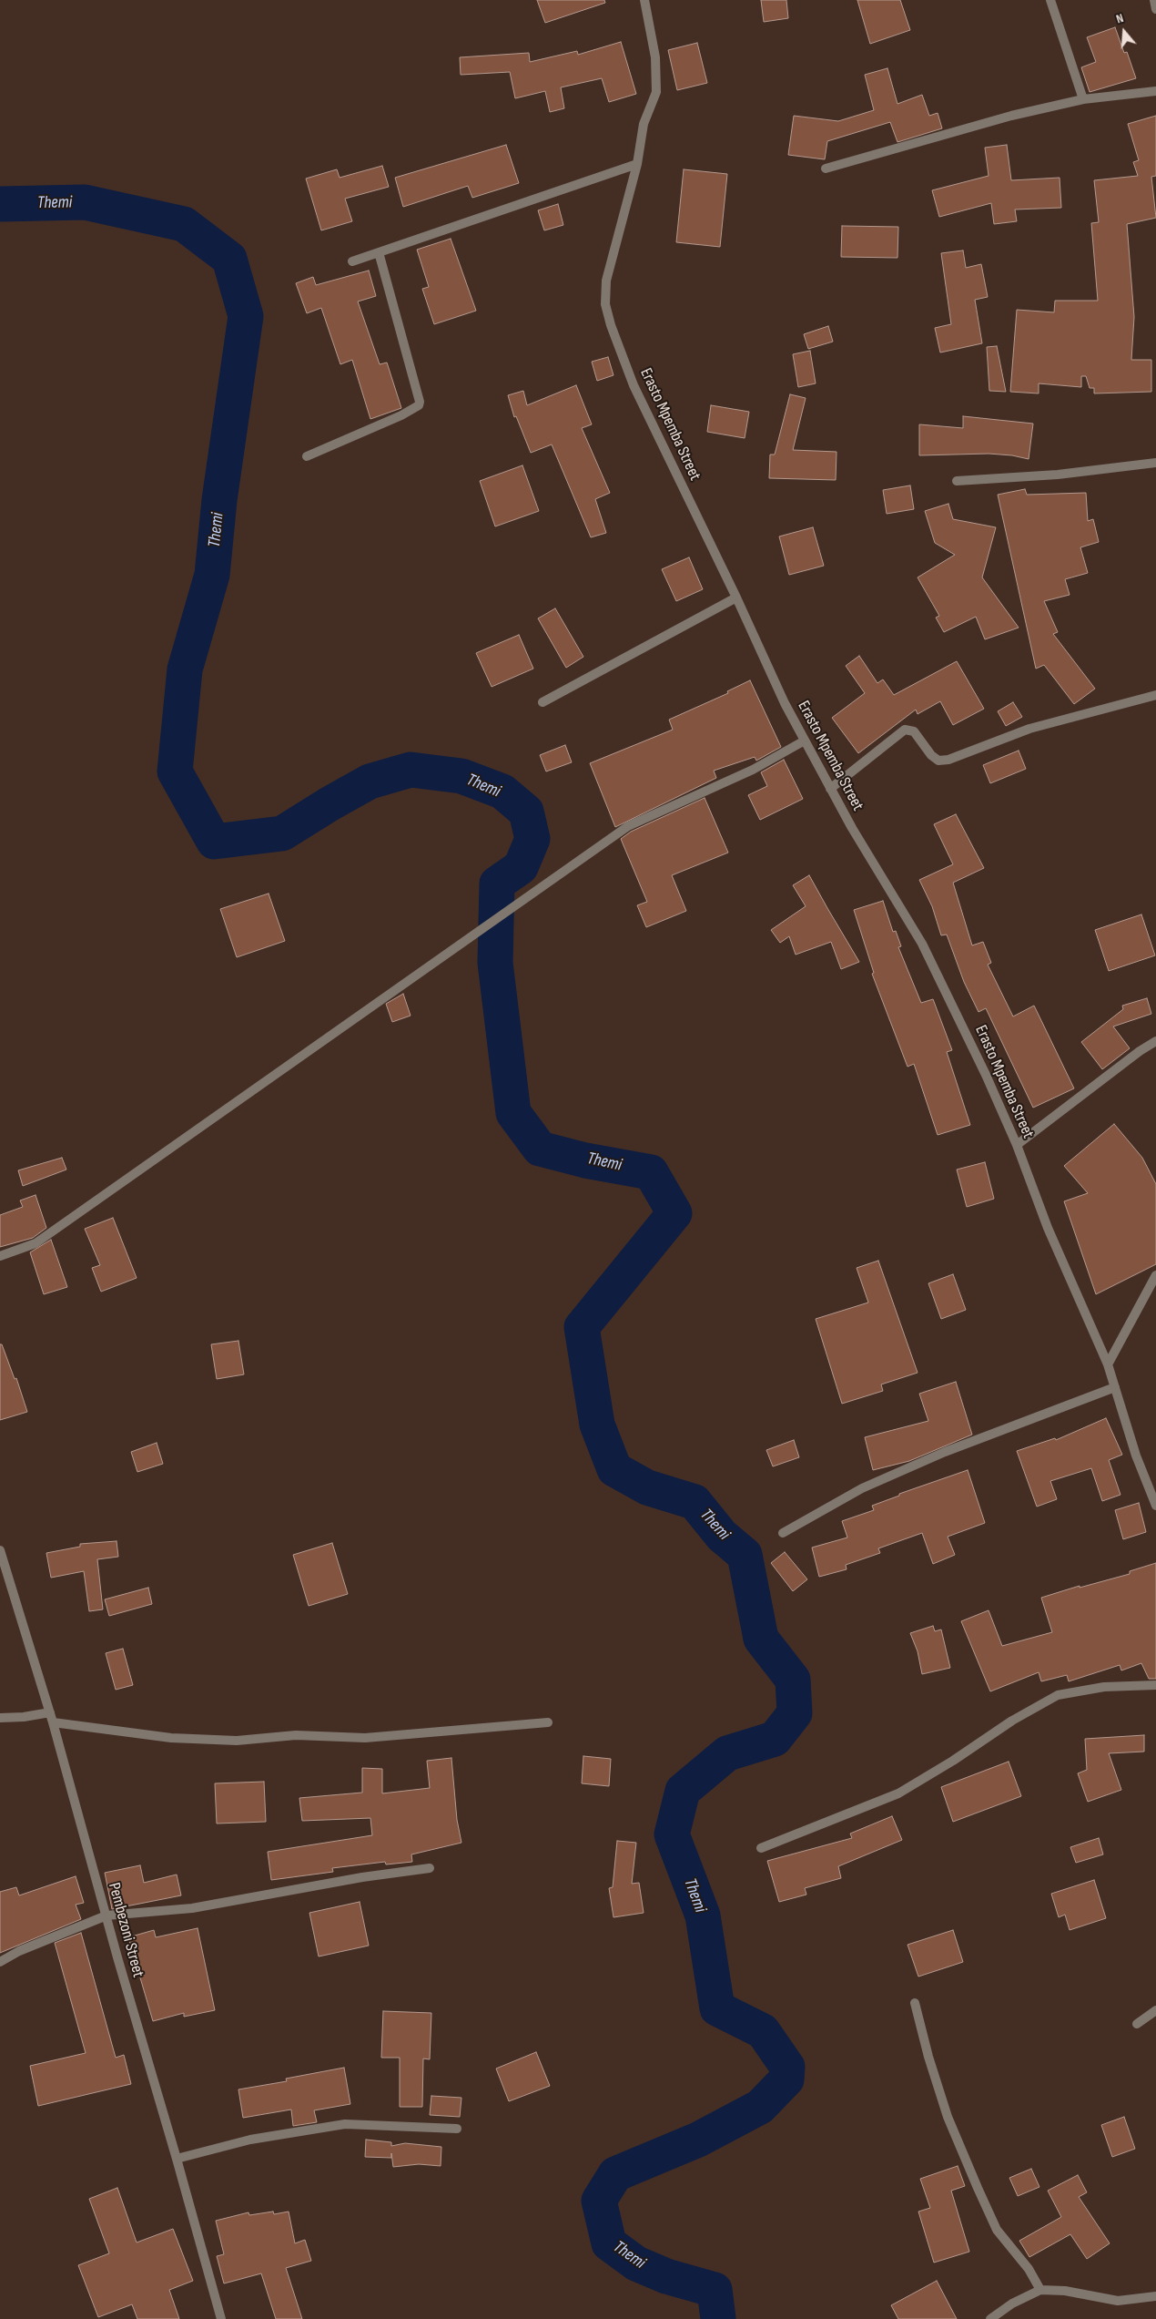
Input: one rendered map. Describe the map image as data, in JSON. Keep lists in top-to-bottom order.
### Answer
{
  "streets": {
    "street": ["Erasto Mpemba Street", "Pembezoni Street"]
  },
  "water": ["Themi"],
  "north": "top"
}
